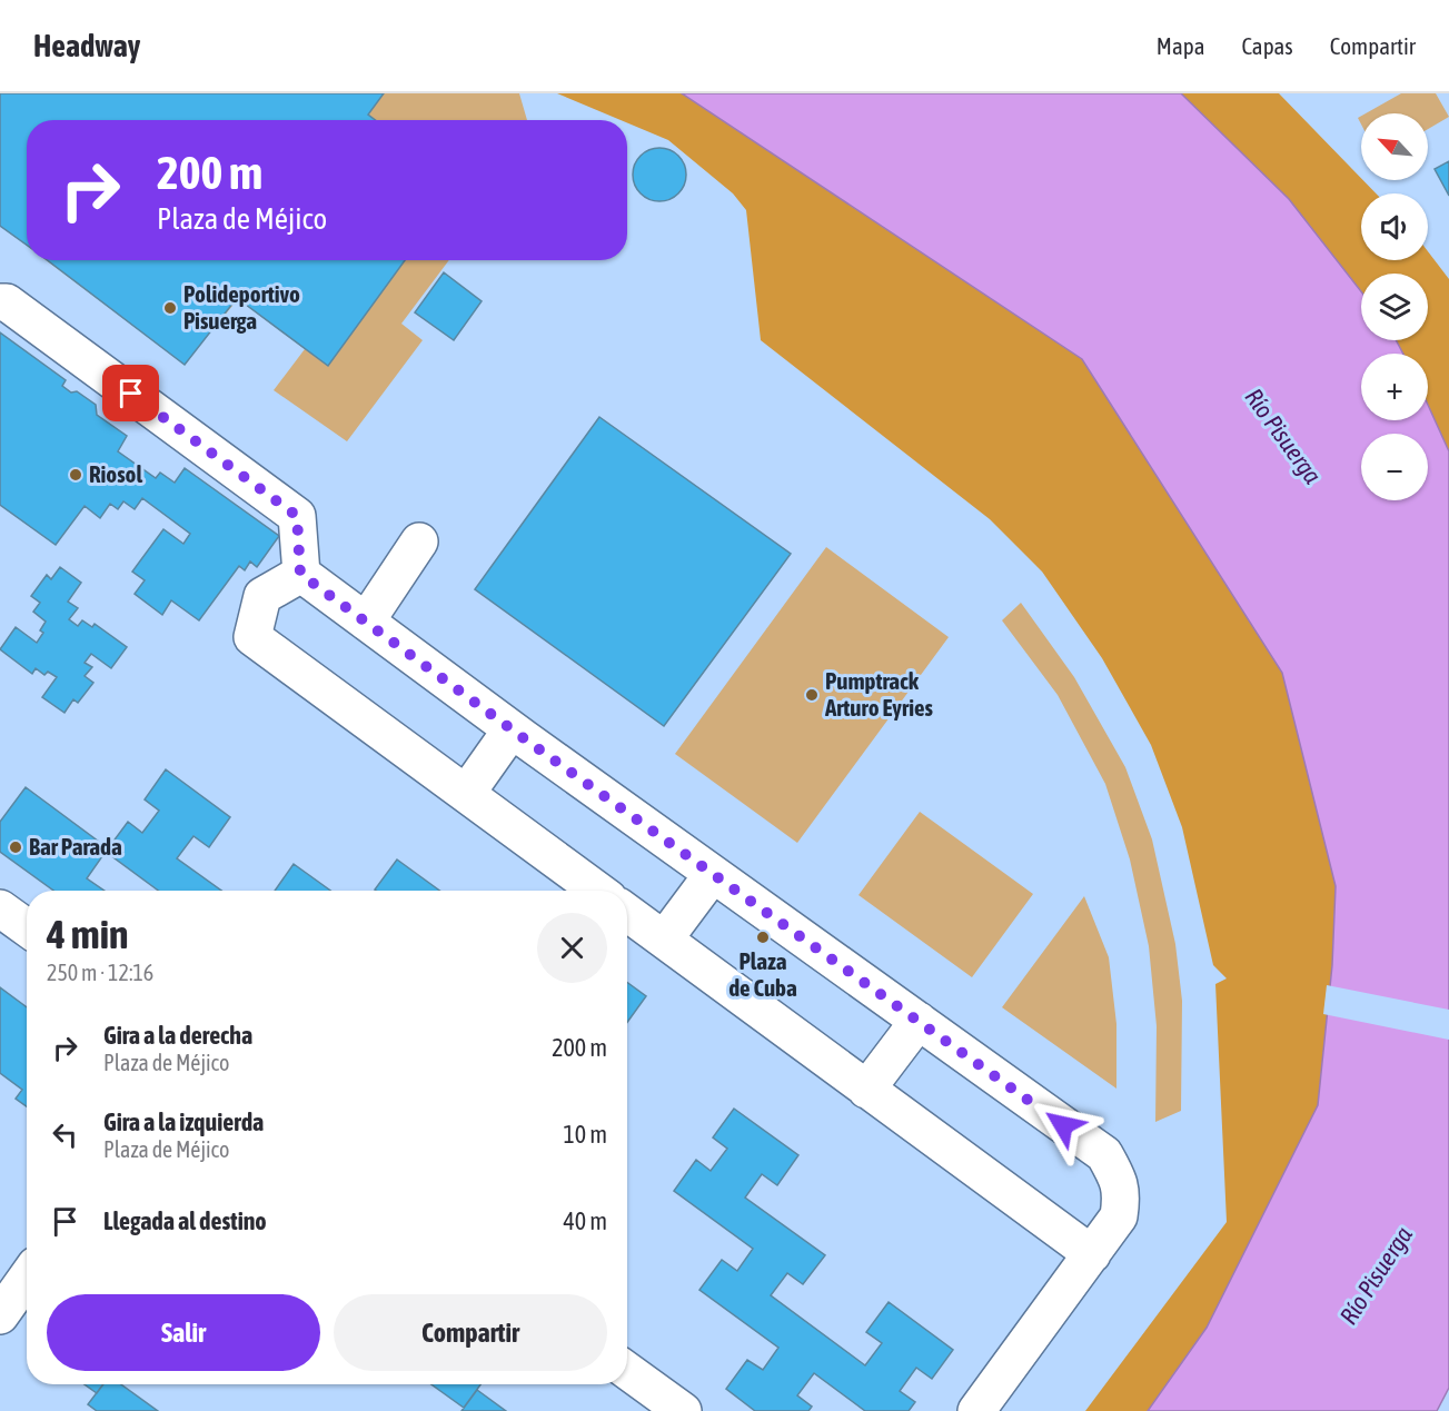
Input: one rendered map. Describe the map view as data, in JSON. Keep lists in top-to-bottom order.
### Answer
{
  "water": ["Río Pisuerga"],
  "places": [
    "Polideportivo Pisuerga",
    "Riosol",
    "Pumptrack Arturo Eyries",
    "Bar Parada",
    "Plaza de Cuba"
  ],
  "north": "top left",
  "page": {
    "header": "Headway",
    "nav": ["Mapa", "Capas", "Compartir"],
    "map_buttons": ["+", "−"],
    "turn": ["200 m", "Plaza de Méjico"],
    "heading": ["4 min", "250 m · 12:16"],
    "list": [
      {
        "name": "Gira a la derecha",
        "note": "Plaza de Méjico",
        "value": "200 m"
      },
      {
        "name": "Gira a la izquierda",
        "note": "Plaza de Méjico",
        "value": "10 m"
      },
      {
        "name": "Llegada al destino",
        "value": "40 m"
      }
    ],
    "buttons": ["Salir", "Compartir"]
  }
}
